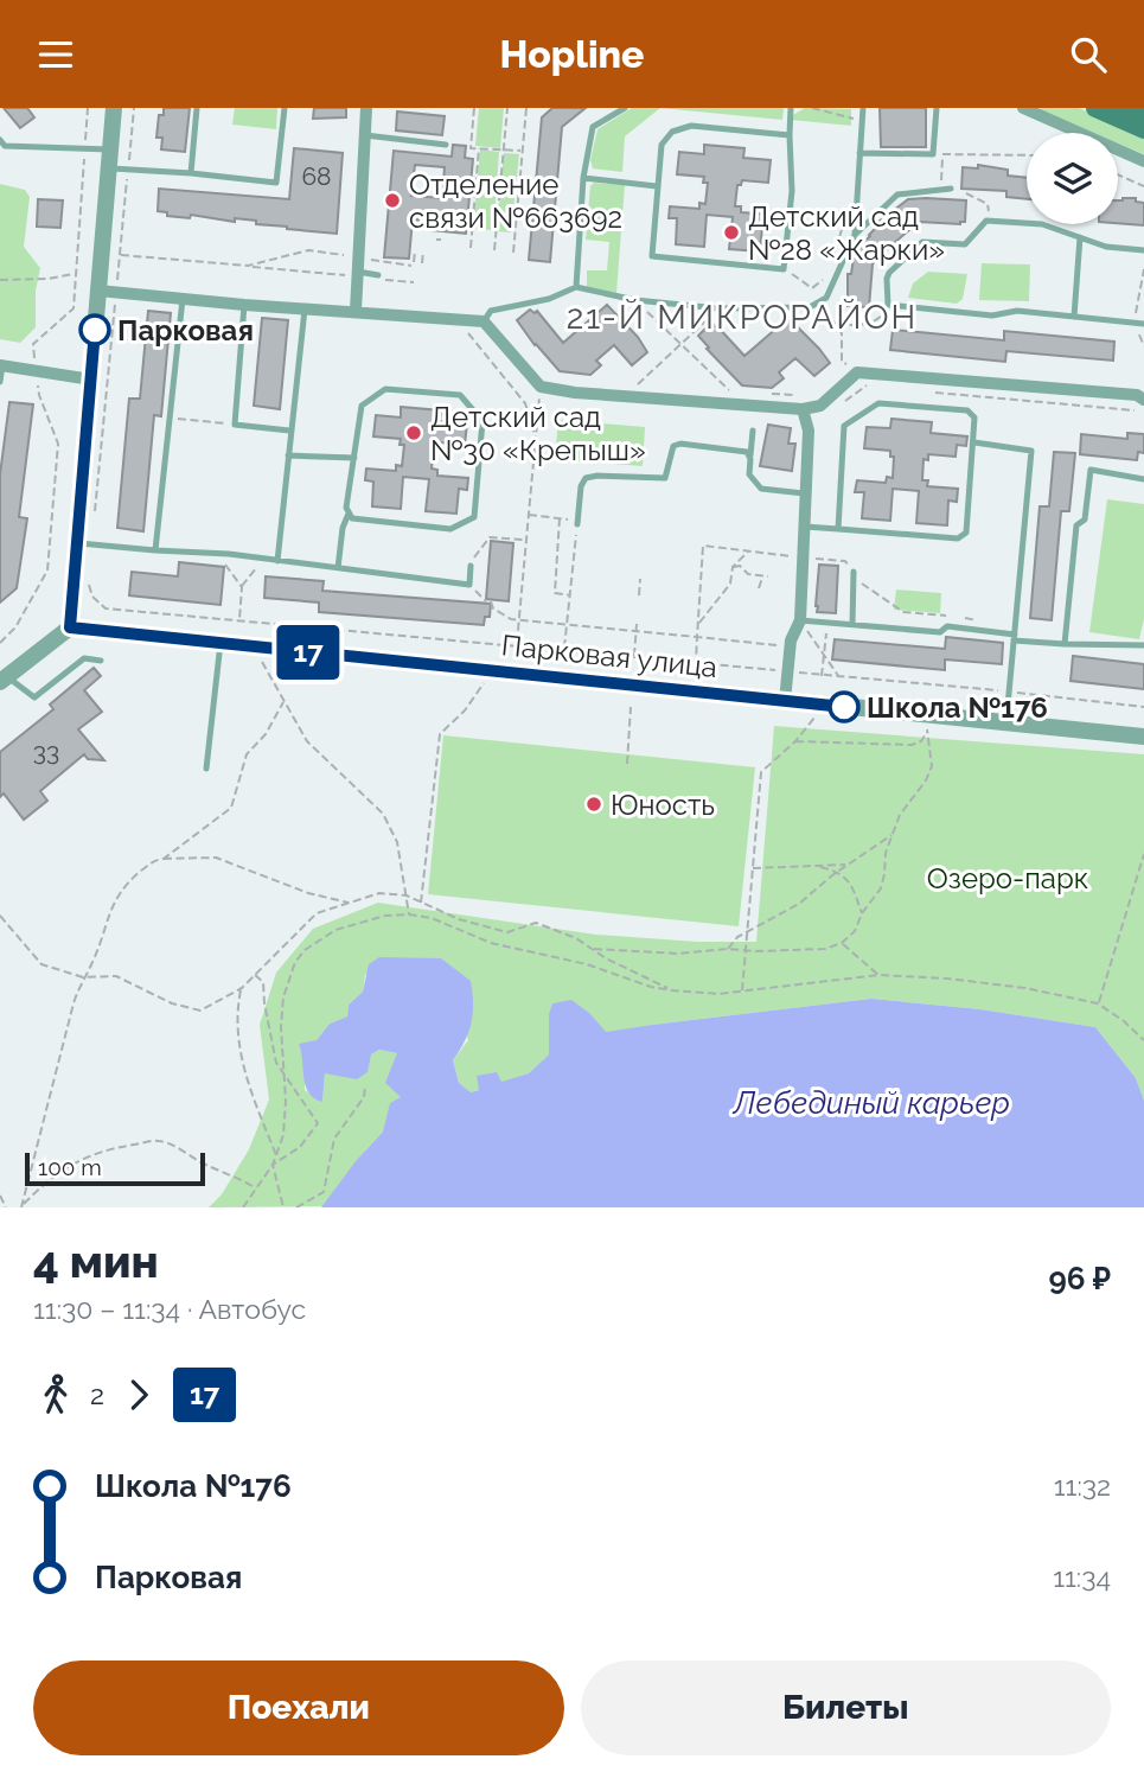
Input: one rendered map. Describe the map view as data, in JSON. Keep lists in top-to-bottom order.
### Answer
{
  "streets": {
    "street": ["Парковая улица"]
  },
  "districts": ["21-Й МИКРОРАЙОН"],
  "water": ["Лебединый карьер"],
  "parks": ["Озеро-парк"],
  "places": [
    "Отделение связи №663692",
    "Детский сад №28 «Жарки»",
    "Парковая",
    "Детский сад №30 «Крепыш»",
    "Школа №176",
    "Юность"
  ],
  "lines": ["bus line 17"],
  "house_numbers": ["68", "33"],
  "scale_bar": "100 m",
  "page": {
    "header": "Hopline",
    "on_map": "17",
    "scale": "100 m",
    "heading": ["4 мин", "11:30 – 11:34 · Автобус", "96 ₽"],
    "legs": ["2", "17"],
    "list": [
      {
        "name": "Школа №176",
        "value": "11:32"
      },
      {
        "name": "Парковая",
        "value": "11:34"
      }
    ],
    "buttons": ["Поехали", "Билеты"]
  }
}
